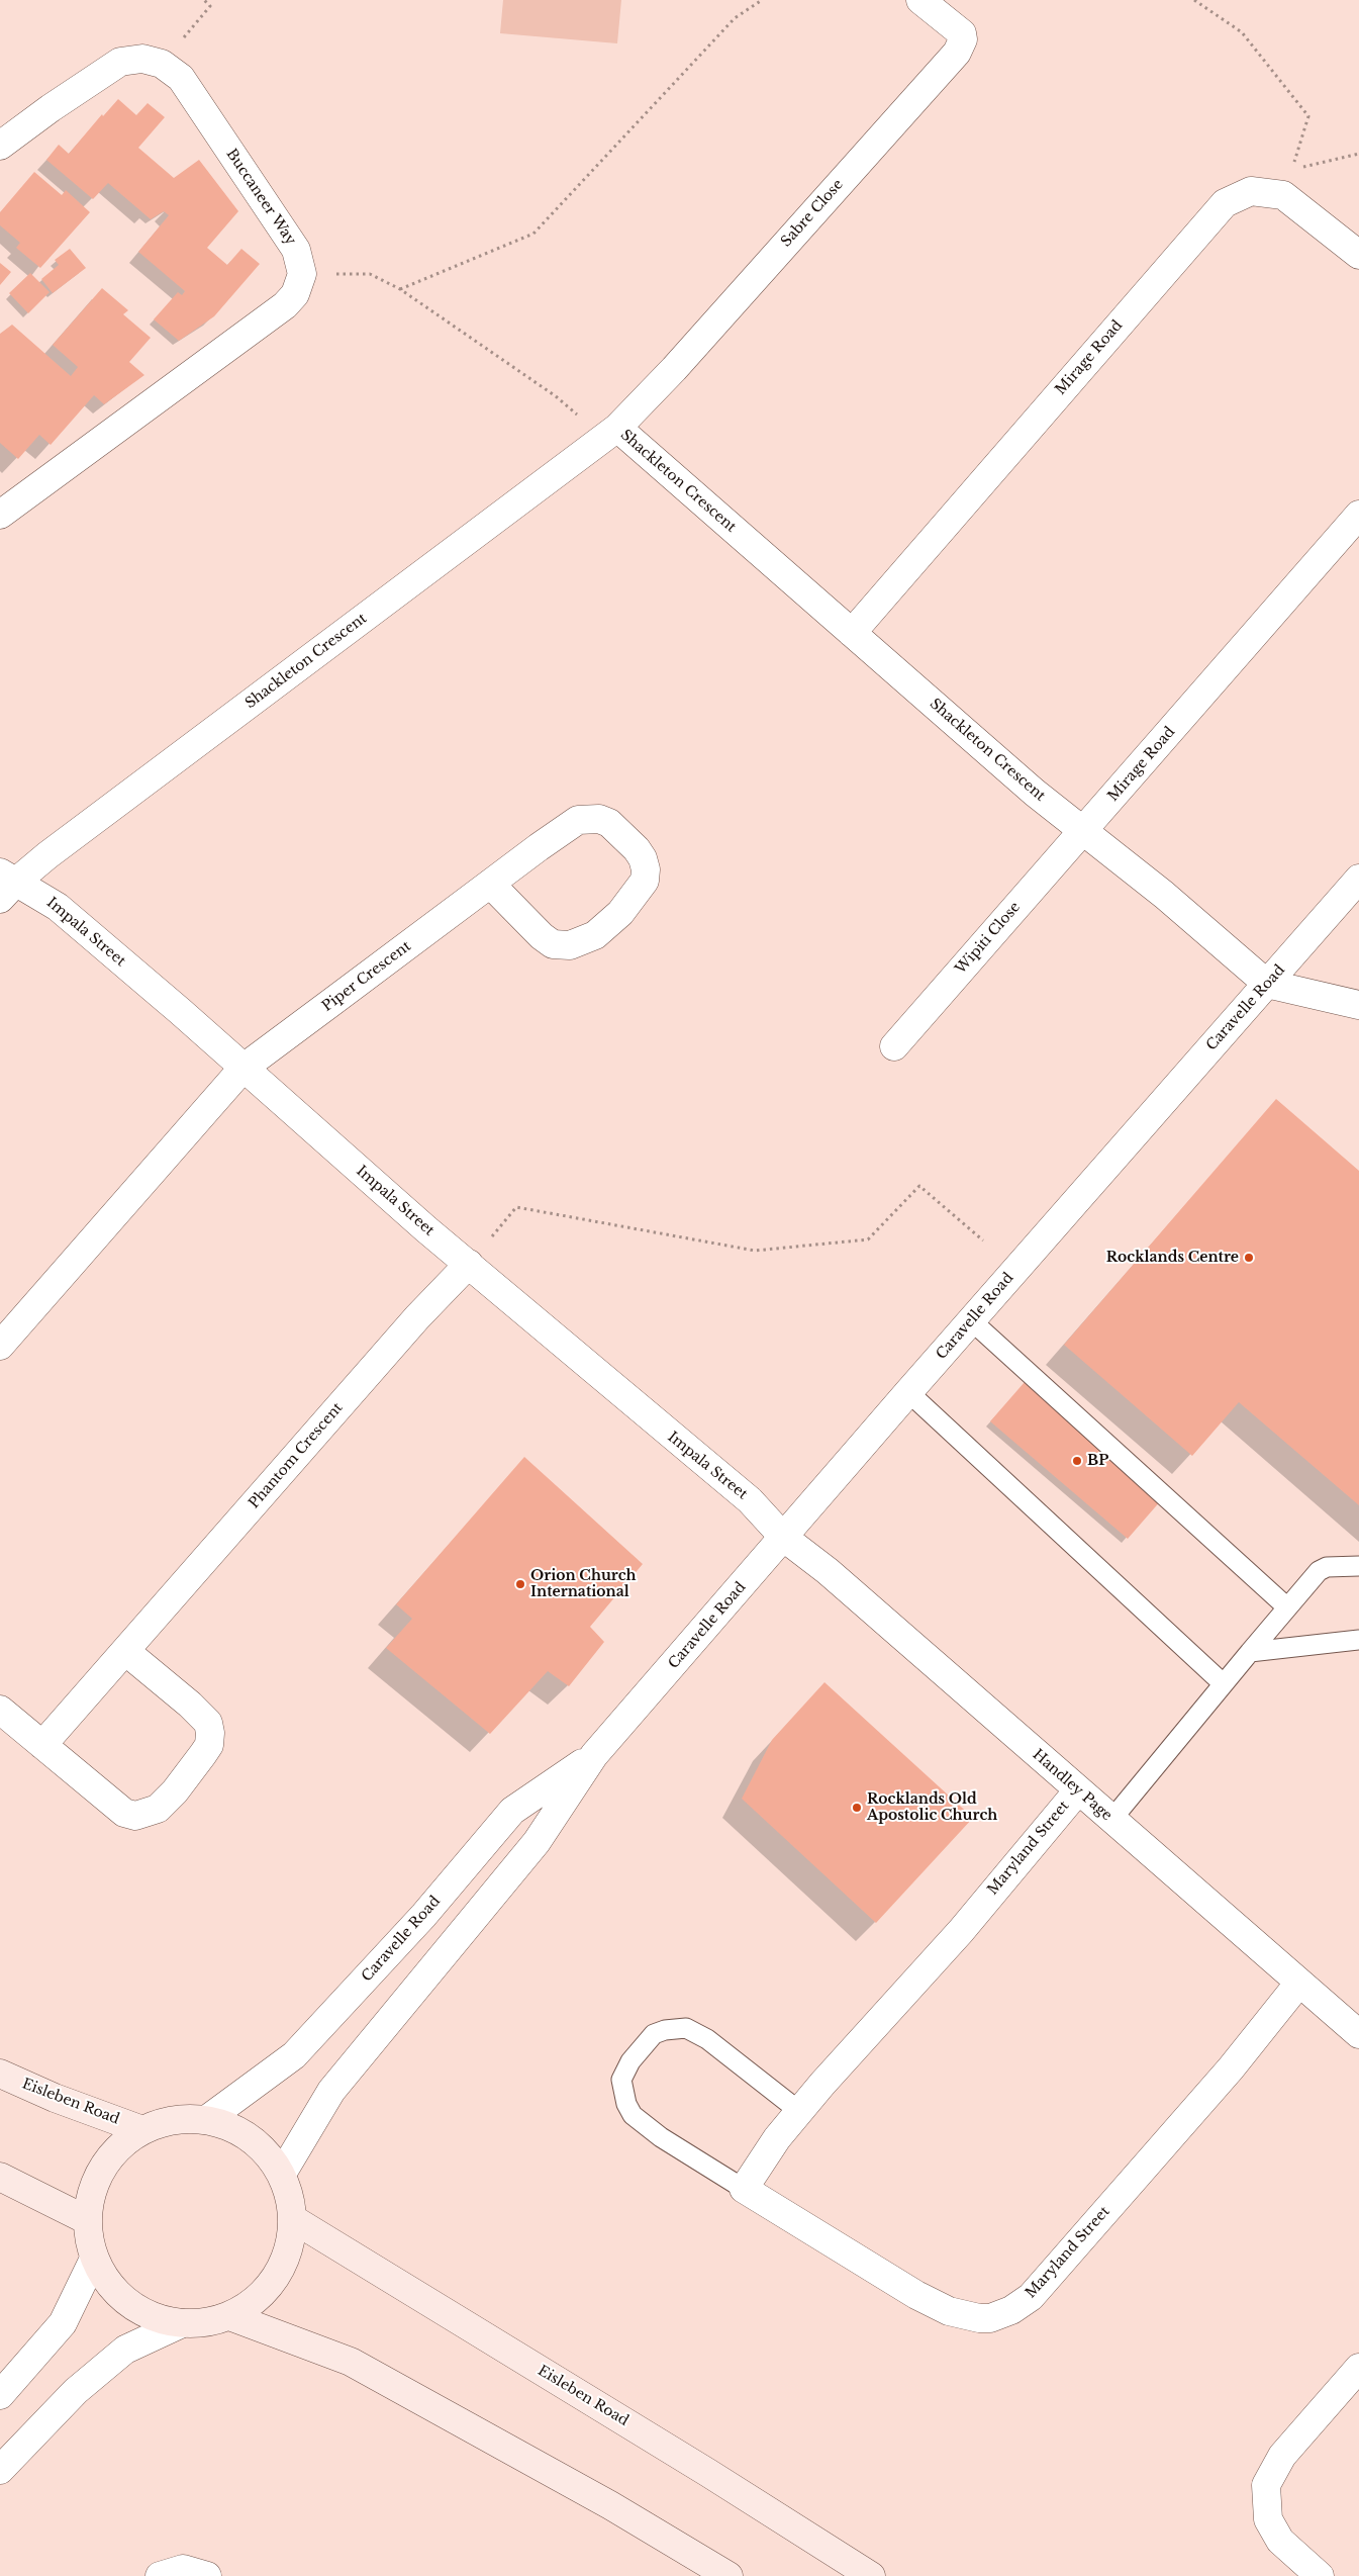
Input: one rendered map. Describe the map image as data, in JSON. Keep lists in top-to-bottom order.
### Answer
{
  "streets": {
    "main road": ["Eisleben Road"],
    "street": [
      "Buccaneer Way",
      "Sabre Close",
      "Mirage Road",
      "Shackleton Crescent",
      "Impala Street",
      "Wipiti Close",
      "Piper Crescent",
      "Caravelle Road",
      "Phantom Crescent",
      "Handley Page",
      "Maryland Street"
    ]
  },
  "crossings": [
    ["Sabre Close", "Shackleton Crescent"],
    ["Mirage Road", "Shackleton Crescent"],
    ["Mirage Road", "Wipiti Close"],
    ["Shackleton Crescent", "Impala Street"],
    ["Shackleton Crescent", "Wipiti Close"],
    ["Shackleton Crescent", "Caravelle Road"],
    ["Impala Street", "Piper Crescent"],
    ["Impala Street", "Caravelle Road"],
    ["Impala Street", "Phantom Crescent"],
    ["Impala Street", "Handley Page"],
    ["Caravelle Road", "Handley Page"],
    ["Handley Page", "Maryland Street"]
  ],
  "places": [
    "Rocklands Centre",
    "BP",
    "Orion Church International",
    "Rocklands Old Apostolic Church"
  ]
}
